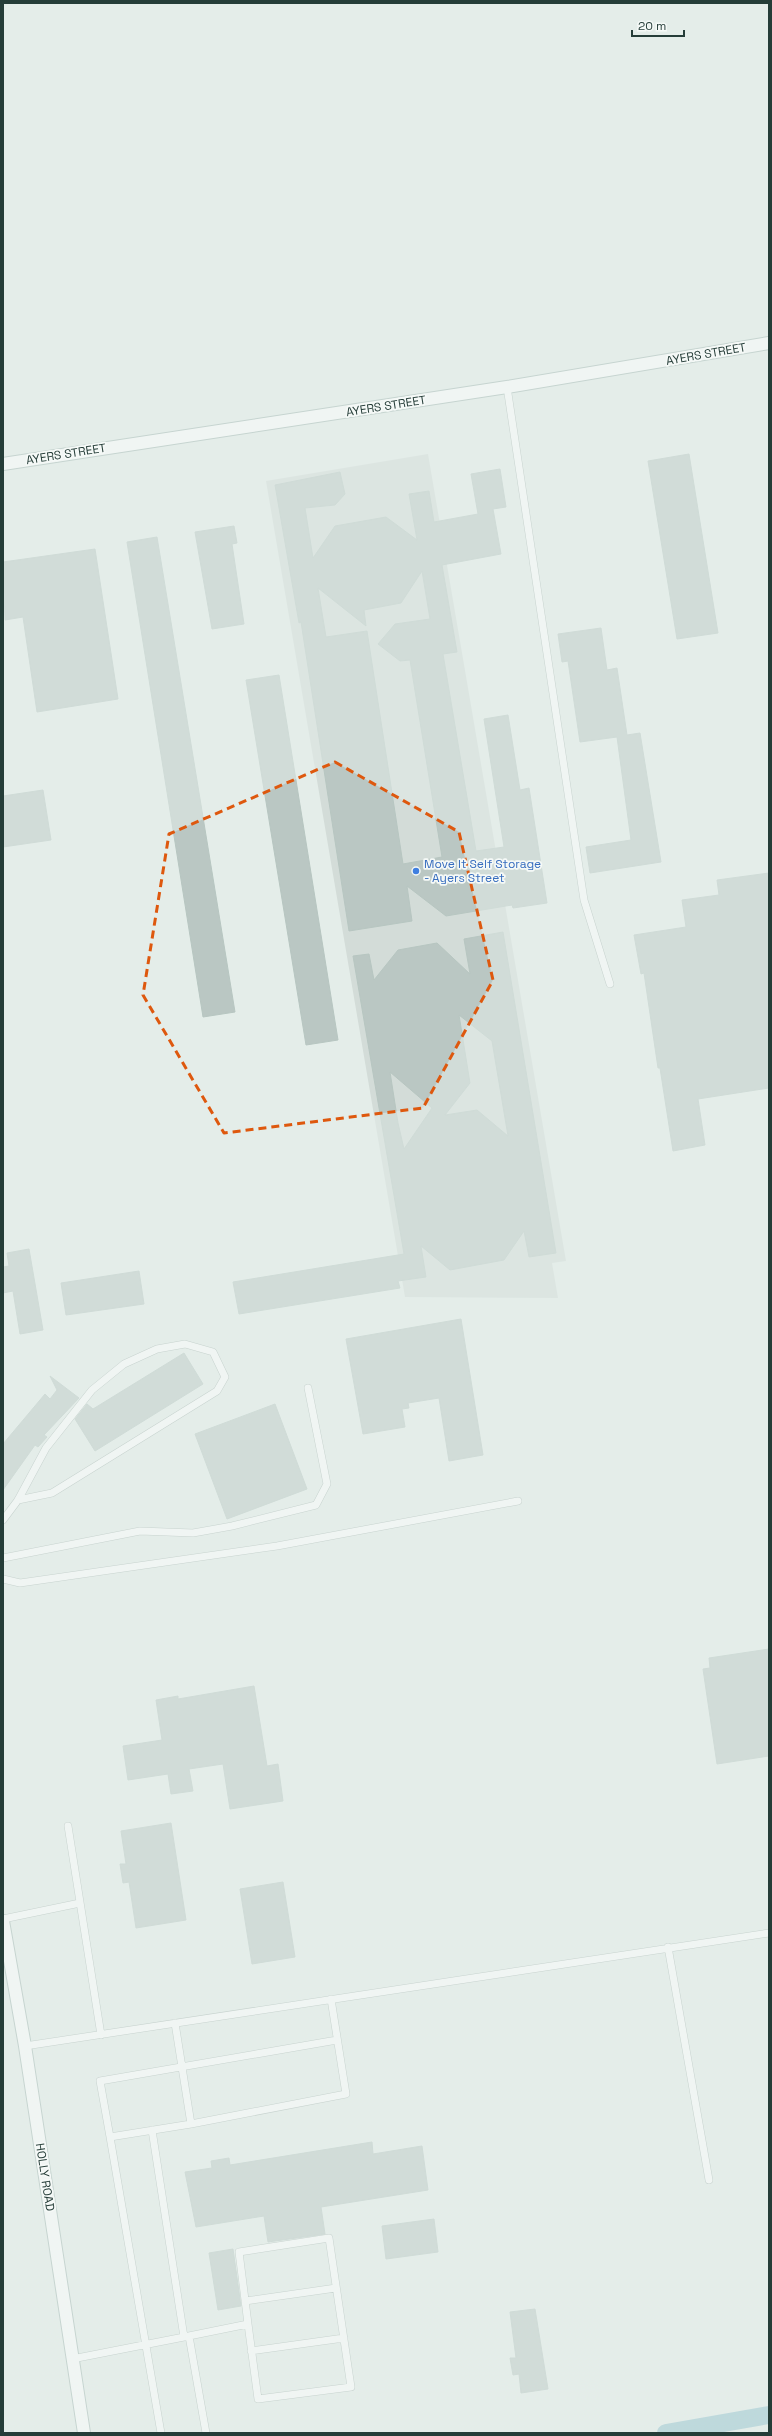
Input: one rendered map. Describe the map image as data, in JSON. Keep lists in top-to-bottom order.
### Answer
{
  "streets": {
    "main road": ["AYERS STREET", "HOLLY ROAD"]
  },
  "places": ["Move It Self Storage - Ayers Street"],
  "scale_bar": "20 m"
}
